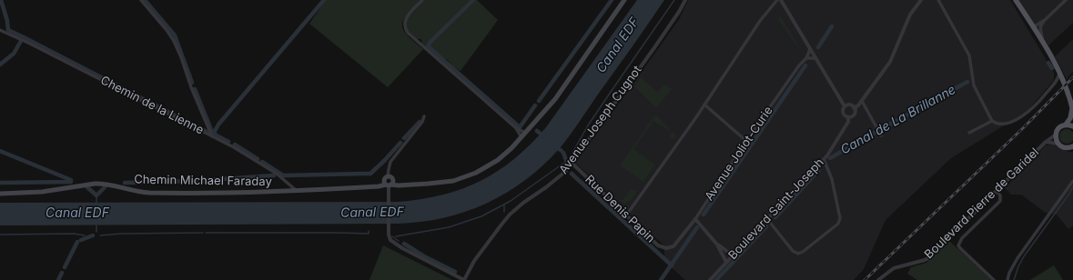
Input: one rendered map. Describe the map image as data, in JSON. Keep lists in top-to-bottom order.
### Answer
{
  "streets": {
    "main road": ["Chemin Michael Faraday"],
    "street": [
      "Chemin de la Lienne",
      "Avenue Joseph Cugnot",
      "Avenue Joliot-Curie",
      "Boulevard Pierre de Garidel",
      "Rue Denis Papin",
      "Boulevard Saint-Joseph"
    ]
  },
  "crossings": [
    ["Chemin de la Lienne", "Chemin Michael Faraday"],
    ["Avenue Joseph Cugnot", "Rue Denis Papin"],
    ["Avenue Joliot-Curie", "Rue Denis Papin"]
  ],
  "water": ["Canal EDF", "Canal de La Brillanne"]
}
